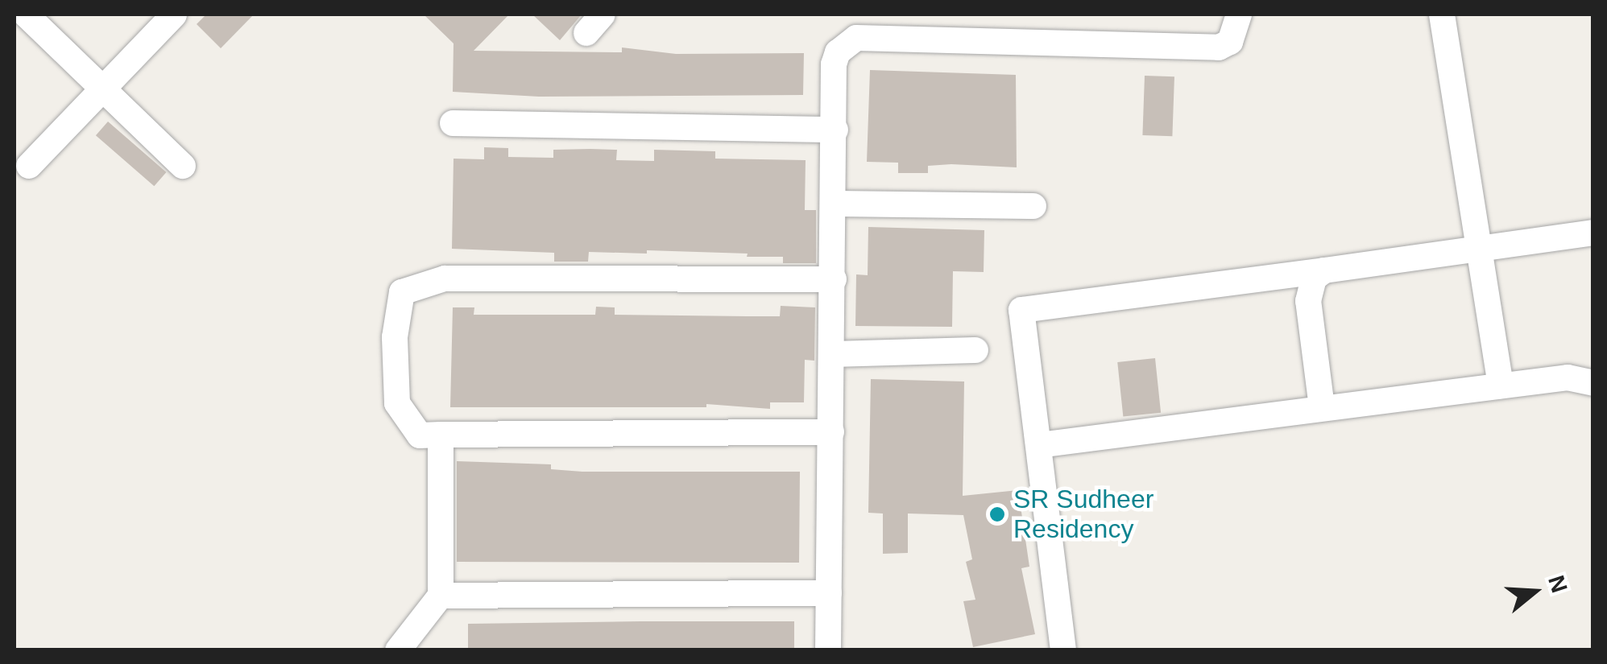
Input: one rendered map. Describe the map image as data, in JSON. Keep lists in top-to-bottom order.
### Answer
{
  "places": ["SR Sudheer Residency"],
  "north": "right"
}
